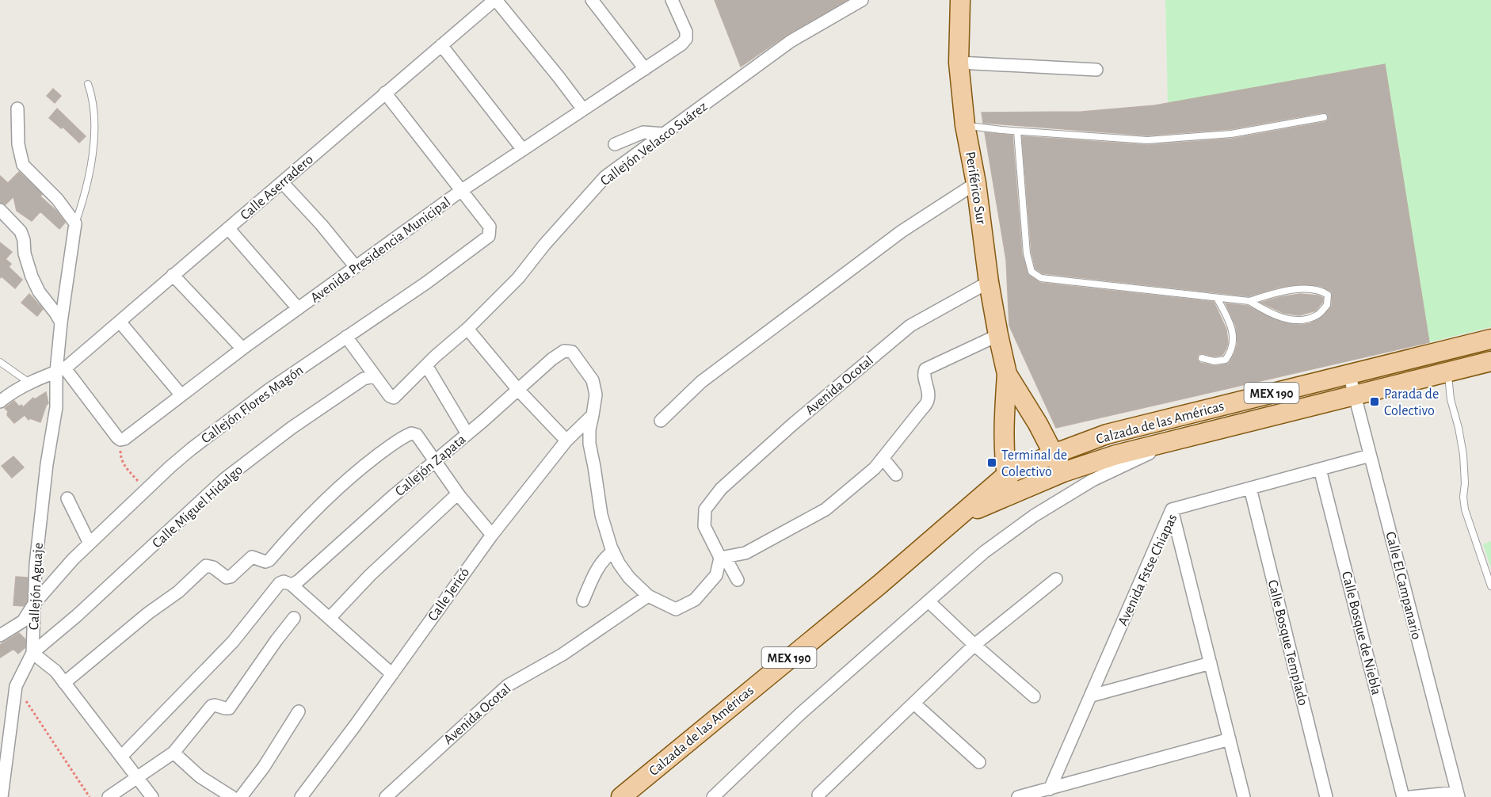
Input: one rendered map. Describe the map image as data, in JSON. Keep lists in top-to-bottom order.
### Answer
{
  "streets": {
    "main road": ["Periférico Sur", "MEX 190", "Calzada de las Américas"],
    "street": [
      "Callejón Velasco Suárez",
      "Calle Aserradero",
      "Avenida Presidencia Municipal",
      "Avenida Ocotal",
      "Callejón Flores Magón",
      "Callejón Zapata",
      "Calle Miguel Hidalgo",
      "Avenida Fstse Chiapas",
      "Calle El Campanario",
      "Callejón Aguaje",
      "Calle Jericó",
      "Calle Bosque de Niebla",
      "Calle Bosque Templado"
    ]
  },
  "crossings": [
    ["Callejón Velasco Suárez", "Calle Miguel Hidalgo"],
    ["Calle Aserradero", "Callejón Aguaje"],
    ["Periférico Sur", "Avenida Ocotal"],
    ["Periférico Sur", "Calzada de las Américas"],
    ["Avenida Presidencia Municipal", "Callejón Flores Magón"],
    ["Callejón Flores Magón", "Callejón Aguaje"],
    ["Calzada de las Américas", "Calle El Campanario"],
    ["Callejón Zapata", "Calle Jericó"],
    ["Calle Miguel Hidalgo", "Callejón Aguaje"],
    ["Avenida Fstse Chiapas", "Calle El Campanario"],
    ["Avenida Fstse Chiapas", "Calle Bosque de Niebla"],
    ["Avenida Fstse Chiapas", "Calle Bosque Templado"]
  ],
  "places": {
    "transit": ["Parada de Colectivo", "Terminal de Colectivo"]
  }
}
